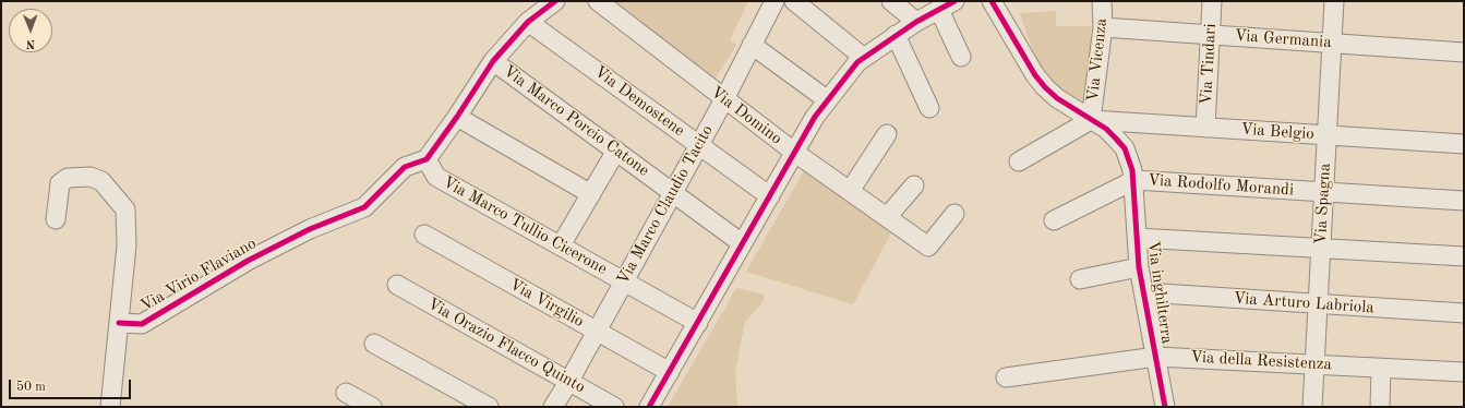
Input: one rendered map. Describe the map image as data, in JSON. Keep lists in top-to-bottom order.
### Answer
{
  "streets": {
    "street": [
      "Via Germania",
      "Via Vicenza",
      "Via Tindari",
      "Via Demostene",
      "Via Domino",
      "Via Marco Porcio Catone",
      "Via Belgio",
      "Via Rodolfo Morandi",
      "Via Spagna",
      "Via Marco Claudio Tacito",
      "Via Marco Tullio Cicerone",
      "Via Virio Flaviano",
      "Via inghilterra",
      "Via Virgilio",
      "Via Arturo Labriola",
      "Via Orazio Flacco Quinto",
      "Via della Resistenza"
    ]
  },
  "crossings": [
    ["Via Germania", "Via Vicenza"],
    ["Via Germania", "Via Tindari"],
    ["Via Germania", "Via Spagna"],
    ["Via Vicenza", "Via Belgio"],
    ["Via Vicenza", "Via inghilterra"],
    ["Via Tindari", "Via Belgio"],
    ["Via Demostene", "Via Marco Claudio Tacito"],
    ["Via Domino", "Via Marco Claudio Tacito"],
    ["Via Marco Porcio Catone", "Via Marco Claudio Tacito"],
    ["Via Belgio", "Via Spagna"],
    ["Via Belgio", "Via inghilterra"],
    ["Via Rodolfo Morandi", "Via Spagna"],
    ["Via Rodolfo Morandi", "Via inghilterra"],
    ["Via Spagna", "Via Arturo Labriola"],
    ["Via Spagna", "Via della Resistenza"],
    ["Via Marco Claudio Tacito", "Via Marco Tullio Cicerone"],
    ["Via Marco Claudio Tacito", "Via Virgilio"],
    ["Via Marco Claudio Tacito", "Via Orazio Flacco Quinto"],
    ["Via Marco Tullio Cicerone", "Via Virio Flaviano"],
    ["Via inghilterra", "Via Arturo Labriola"],
    ["Via inghilterra", "Via della Resistenza"]
  ],
  "scale_bar": "50 m",
  "north": "bottom"
}
